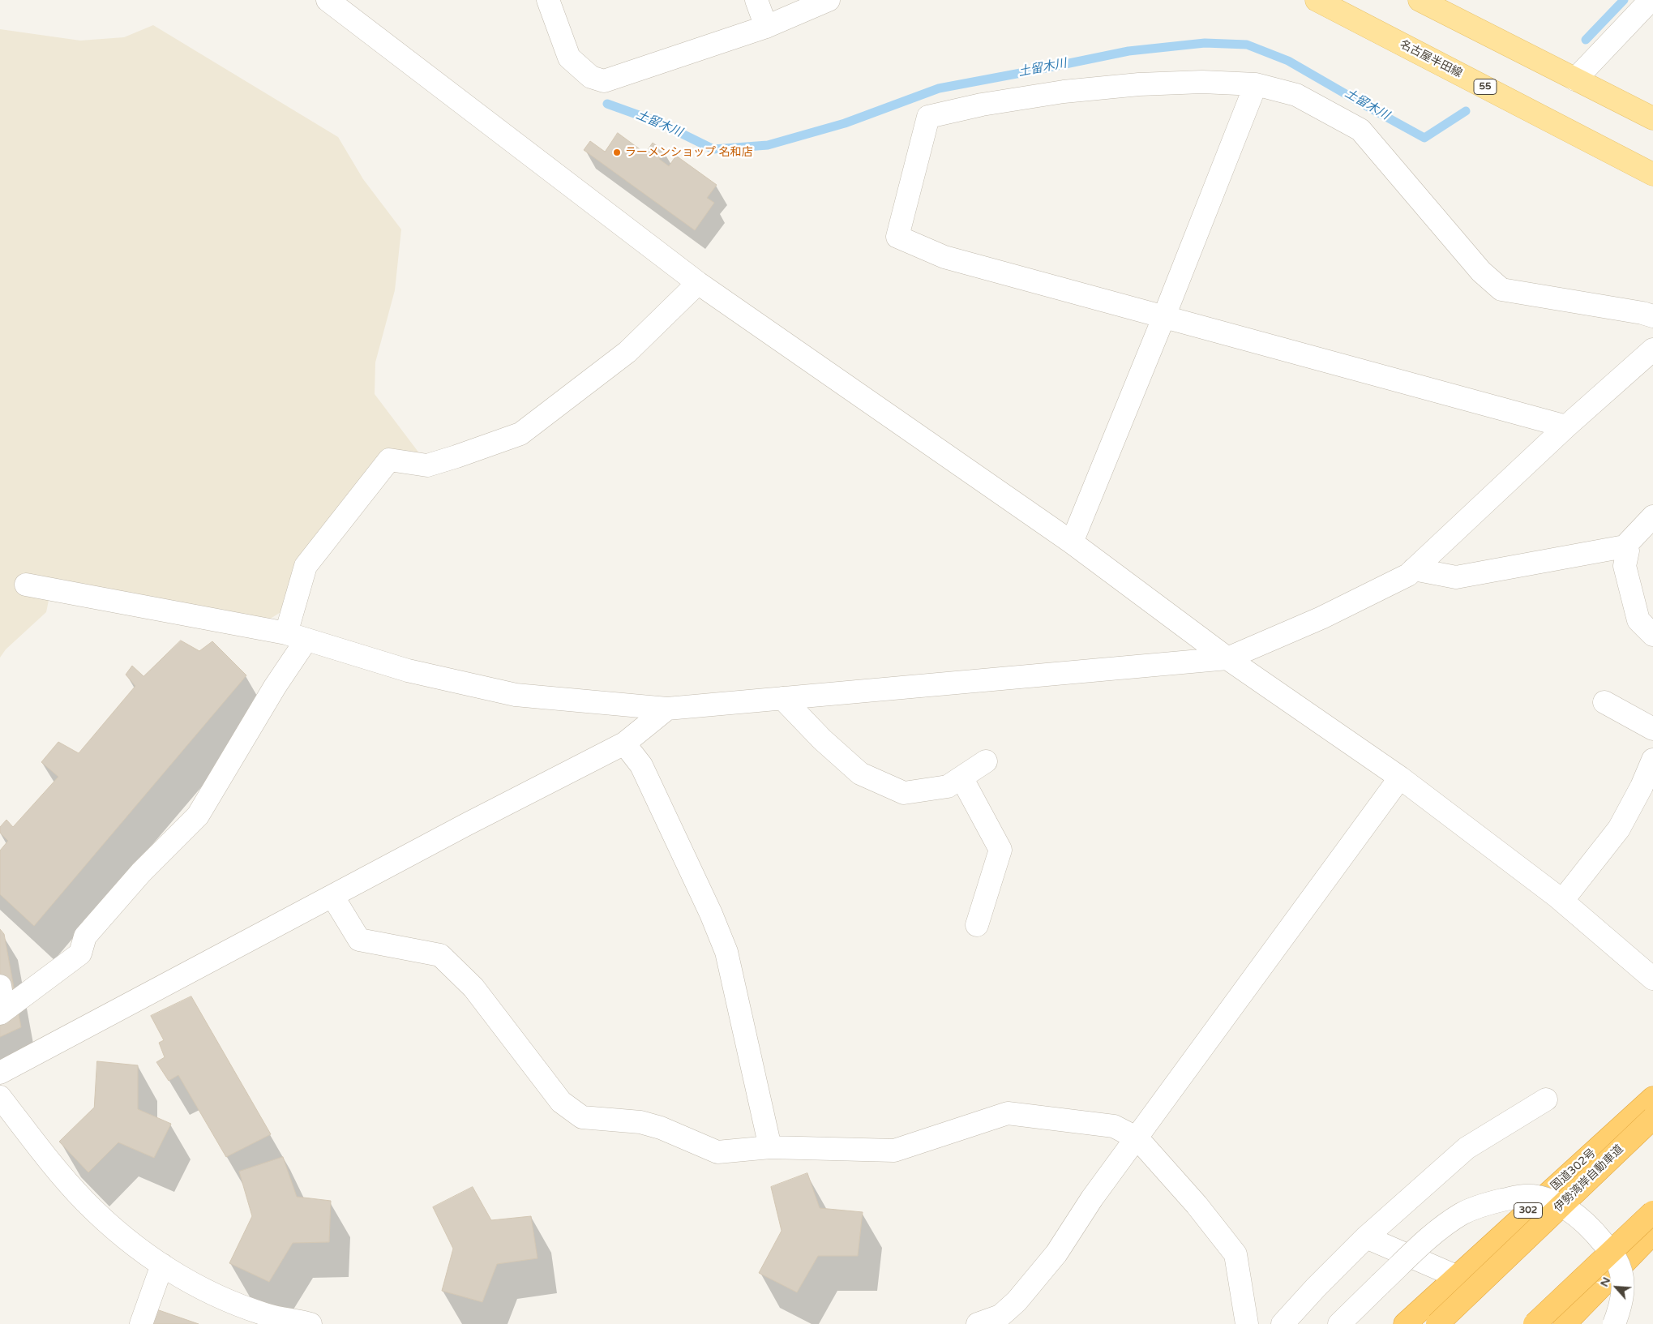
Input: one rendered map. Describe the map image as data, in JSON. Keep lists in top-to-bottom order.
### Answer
{
  "streets": {
    "highway": ["国道302号", "伊勢湾岸自動車道", "302"],
    "main road": ["名古屋半田線", "55"]
  },
  "water": ["土留木川"],
  "places": ["ラーメンショップ 名和店"],
  "north": "top left"
}
